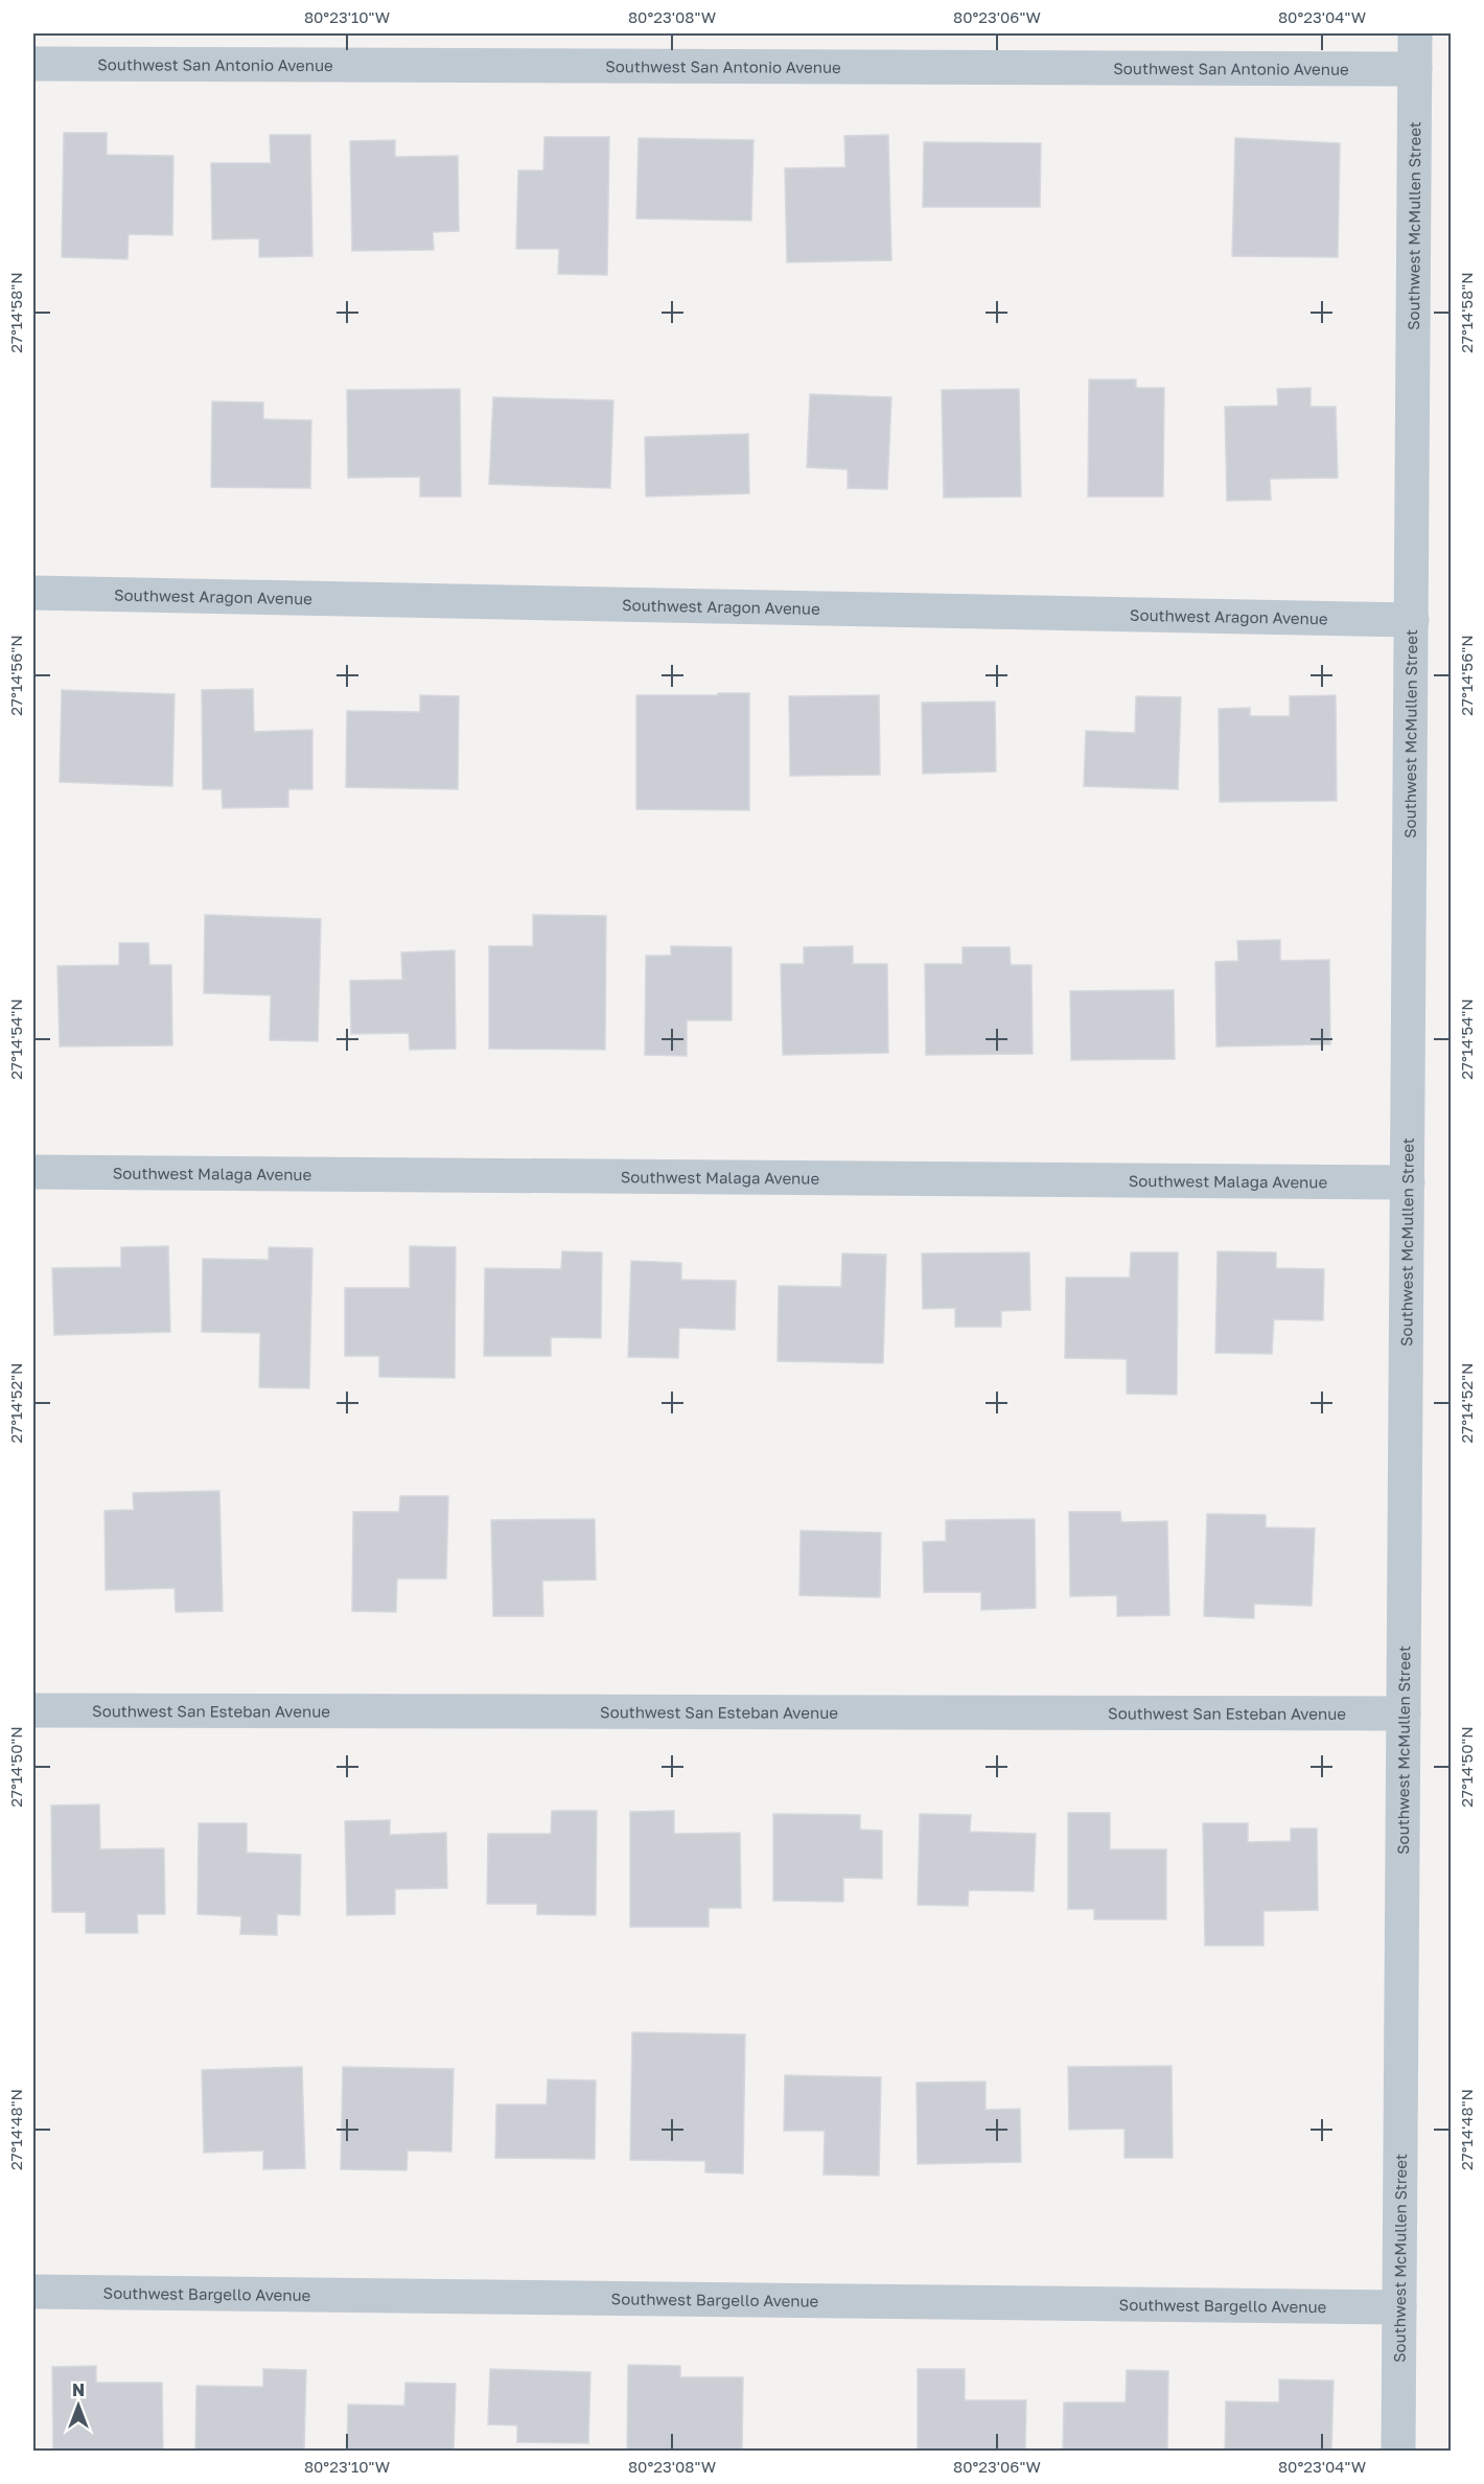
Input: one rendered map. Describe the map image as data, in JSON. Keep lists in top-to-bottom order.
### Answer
{
  "streets": {
    "street": [
      "Southwest San Antonio Avenue",
      "Southwest McMullen Street",
      "Southwest Aragon Avenue",
      "Southwest Malaga Avenue",
      "Southwest San Esteban Avenue",
      "Southwest Bargello Avenue"
    ]
  },
  "crossings": [
    ["Southwest San Antonio Avenue", "Southwest McMullen Street"],
    ["Southwest McMullen Street", "Southwest Aragon Avenue"],
    ["Southwest McMullen Street", "Southwest Malaga Avenue"],
    ["Southwest McMullen Street", "Southwest San Esteban Avenue"],
    ["Southwest McMullen Street", "Southwest Bargello Avenue"]
  ],
  "north": "top",
  "coordinates": [
    "80°23'10\"W",
    "80°23'08\"W",
    "80°23'06\"W",
    "80°23'04\"W",
    "27°14'58\"N",
    "27°14'56\"N",
    "27°14'54\"N",
    "27°14'52\"N",
    "27°14'50\"N",
    "27°14'48\"N"
  ]
}
